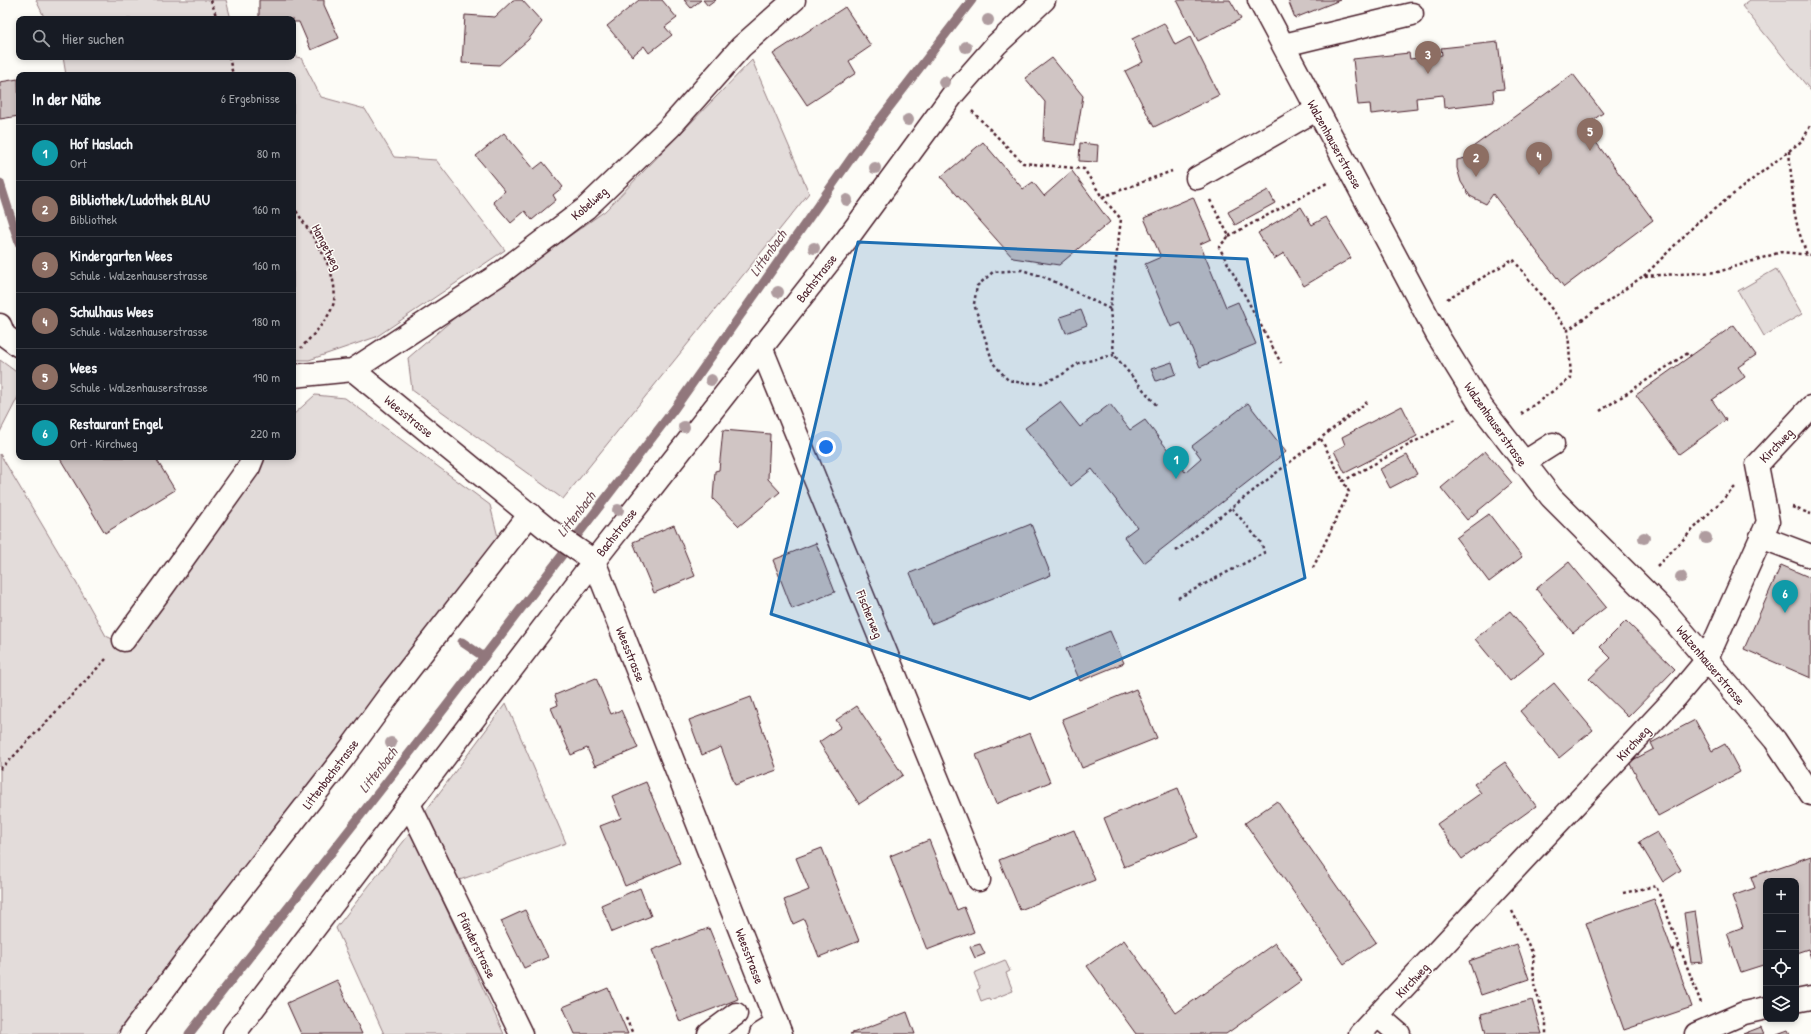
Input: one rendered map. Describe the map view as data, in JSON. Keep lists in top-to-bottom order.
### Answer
{
  "streets": {
    "street": [
      "Walzenhauserstrasse",
      "Kobelweg",
      "Bachstrasse",
      "Weesstrasse",
      "Kirchweg",
      "Fischerweg",
      "Littenbachstrasse",
      "Pfänderstrasse"
    ],
    "path": ["Hangetweg"]
  },
  "crossings": [
    ["Walzenhauserstrasse", "Kirchweg"],
    ["Kobelweg", "Weesstrasse"],
    ["Bachstrasse", "Weesstrasse"],
    ["Bachstrasse", "Fischerweg"],
    ["Bachstrasse", "Pfänderstrasse"],
    ["Weesstrasse", "Littenbachstrasse"]
  ],
  "water": ["Littenbach"],
  "page": {
    "search": "Hier suchen",
    "pins": [
      "3",
      "5",
      "4",
      "2",
      "1",
      "6"
    ],
    "heading": ["In der Nähe", "6 Ergebnisse"],
    "list": [
      {
        "mark": "1",
        "name": "Hof Haslach",
        "note": "Ort",
        "value": "80 m"
      },
      {
        "mark": "2",
        "name": "Bibliothek/Ludothek BLAU",
        "note": "Bibliothek",
        "value": "160 m"
      },
      {
        "mark": "3",
        "name": "Kindergarten Wees",
        "note": "Schule · Walzenhauserstrasse",
        "value": "160 m"
      },
      {
        "mark": "4",
        "name": "Schulhaus Wees",
        "note": "Schule · Walzenhauserstrasse",
        "value": "180 m"
      },
      {
        "mark": "5",
        "name": "Wees",
        "note": "Schule · Walzenhauserstrasse",
        "value": "190 m"
      },
      {
        "mark": "6",
        "name": "Restaurant Engel",
        "note": "Ort · Kirchweg",
        "value": "220 m"
      }
    ],
    "map_buttons": ["+", "−"]
  }
}
